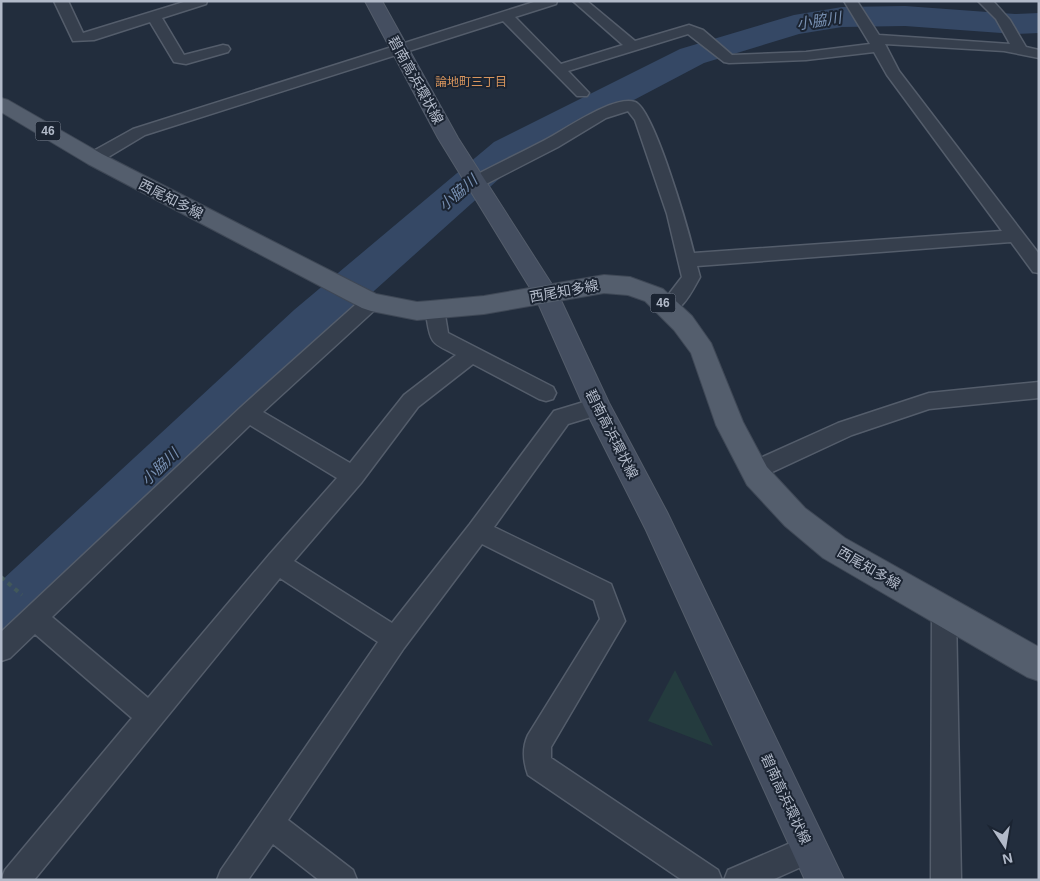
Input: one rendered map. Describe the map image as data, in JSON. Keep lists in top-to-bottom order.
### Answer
{
  "streets": {
    "main road": ["碧南高浜環状線", "46", "西尾知多線"]
  },
  "crossings": [
    ["碧南高浜環状線", "西尾知多線"]
  ],
  "districts": ["論地町三丁目"],
  "water": ["小脇川"],
  "north": "bottom"
}
